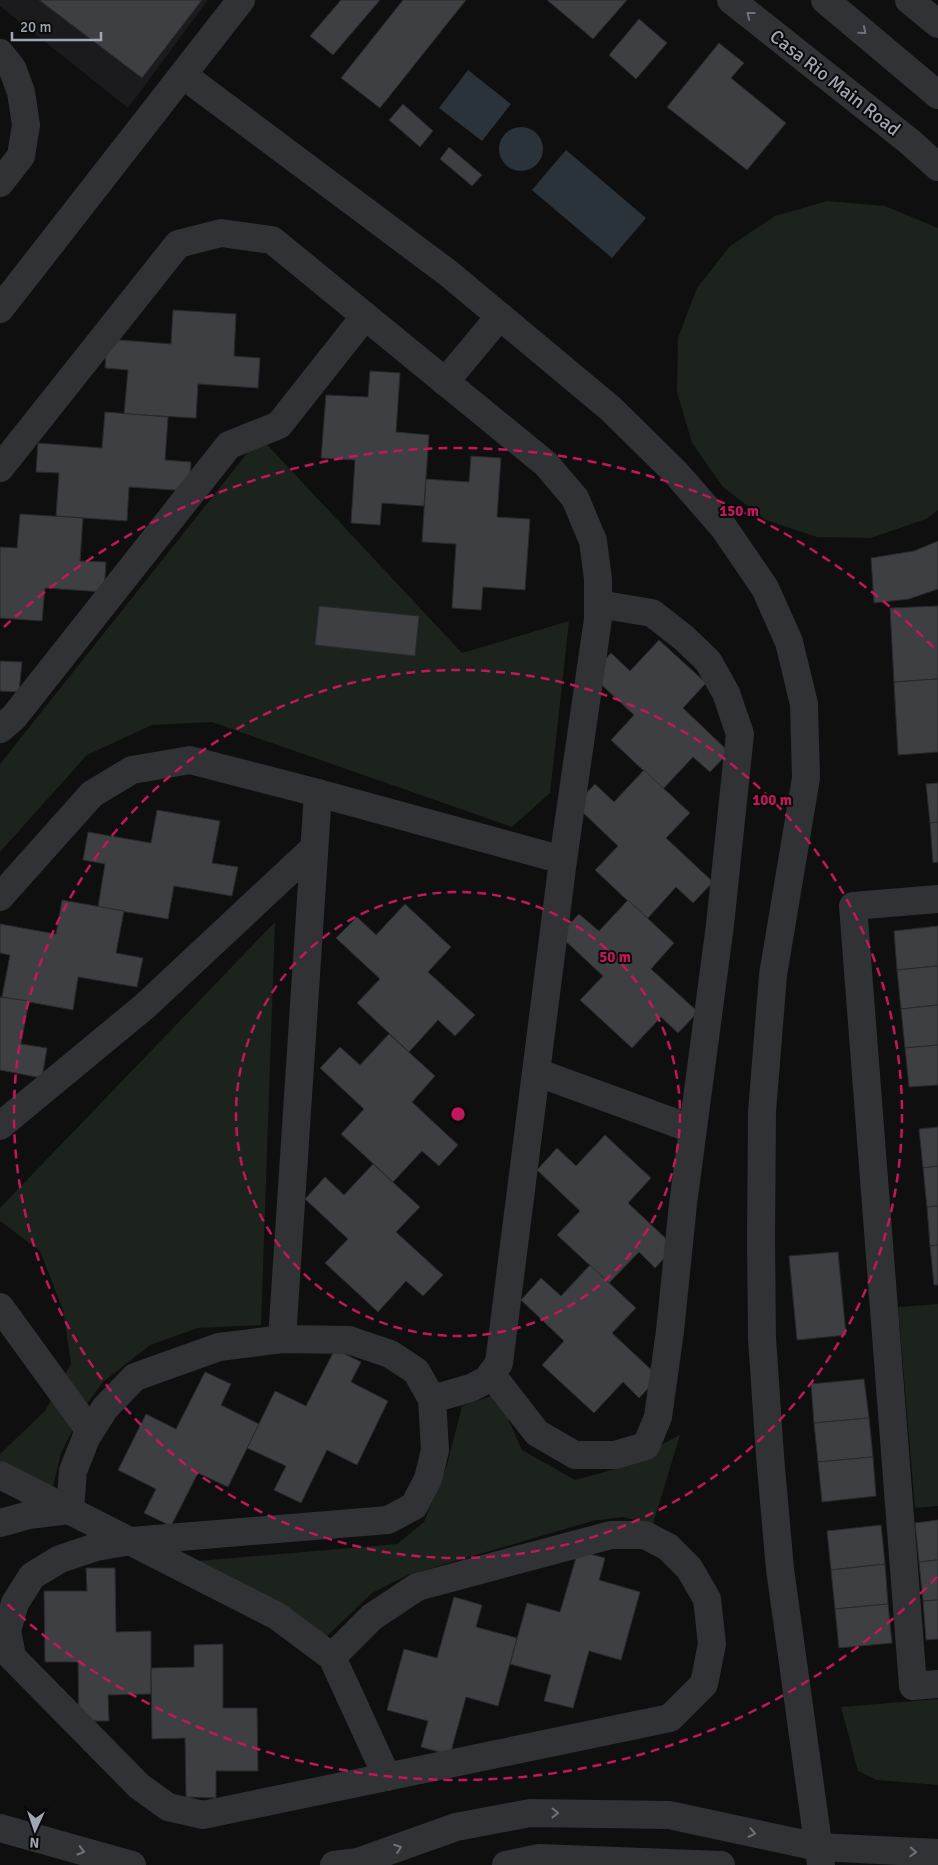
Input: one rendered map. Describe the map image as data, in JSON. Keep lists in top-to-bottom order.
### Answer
{
  "streets": {
    "street": ["Casa Rio Main Road"]
  },
  "scale_bar": "20 m",
  "north": "bottom",
  "rings": ["150 m", "100 m", "50 m"]
}
